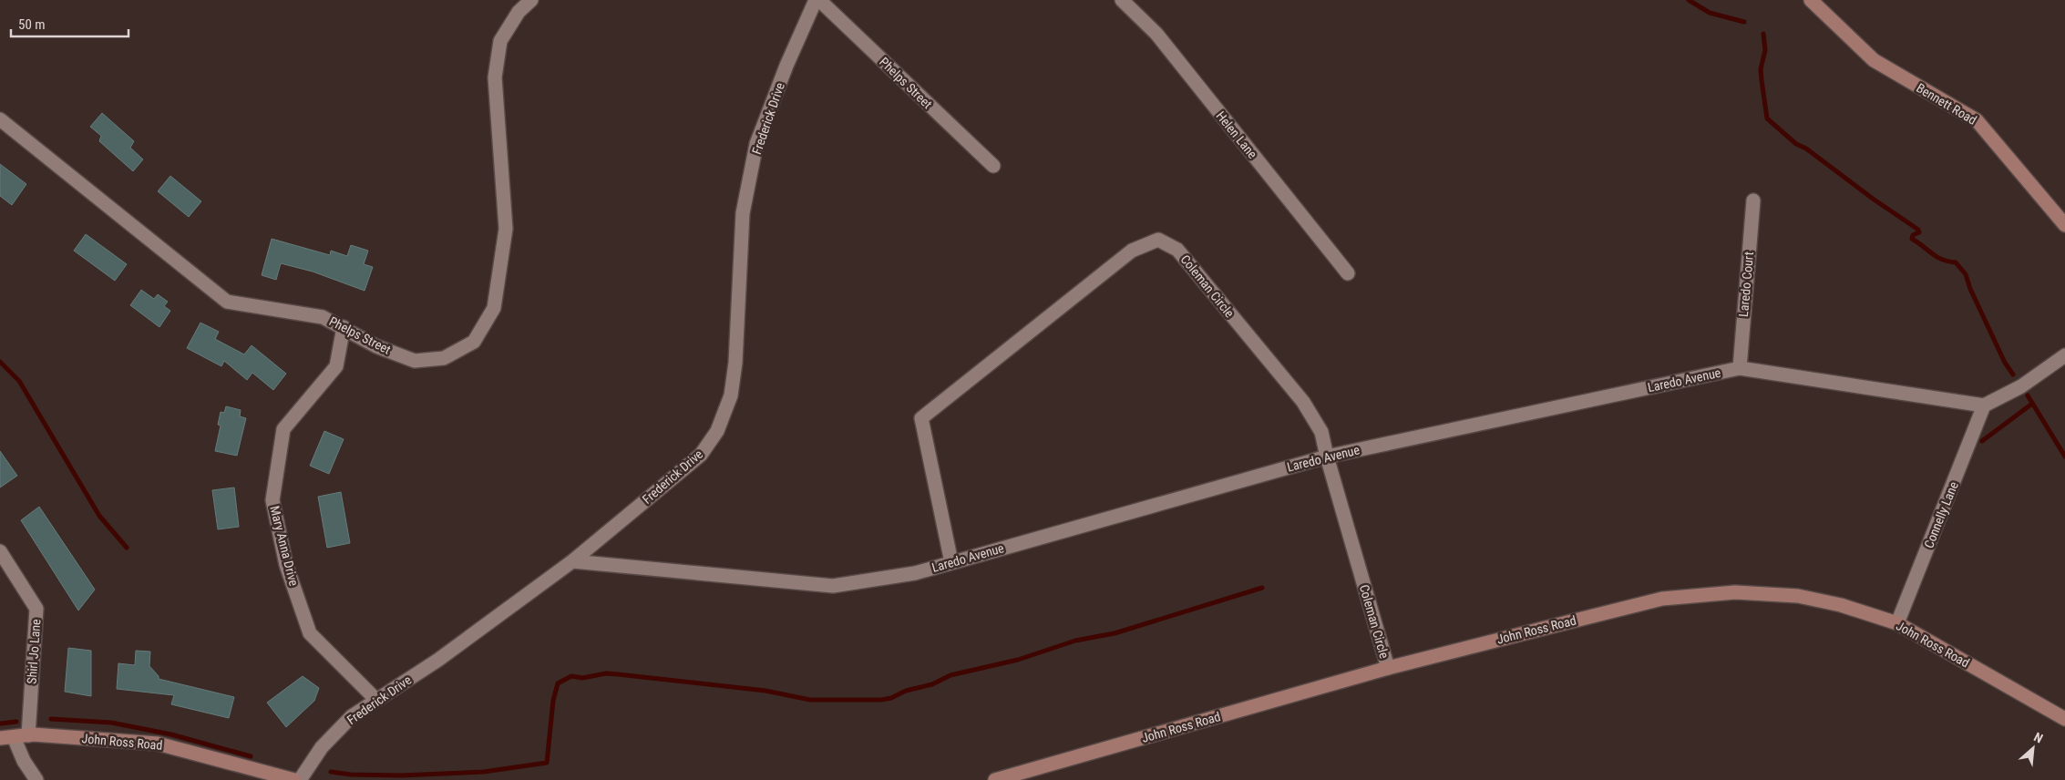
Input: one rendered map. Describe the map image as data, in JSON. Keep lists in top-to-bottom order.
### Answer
{
  "streets": {
    "street": [
      "Phelps Street",
      "Bennett Road",
      "Frederick Drive",
      "Helen Lane",
      "Laredo Court",
      "Coleman Circle",
      "Laredo Avenue",
      "Connelly Lane",
      "Mary Anna Drive",
      "John Ross Road",
      "Shirl Jo Lane"
    ]
  },
  "crossings": [
    ["Phelps Street", "Mary Anna Drive"],
    ["Frederick Drive", "Laredo Avenue"],
    ["Frederick Drive", "Mary Anna Drive"],
    ["Laredo Court", "Laredo Avenue"],
    ["Coleman Circle", "Laredo Avenue"],
    ["Coleman Circle", "John Ross Road"],
    ["Laredo Avenue", "Connelly Lane"],
    ["Connelly Lane", "John Ross Road"],
    ["John Ross Road", "Shirl Jo Lane"]
  ],
  "scale_bar": "50 m",
  "north": "top right"
}
